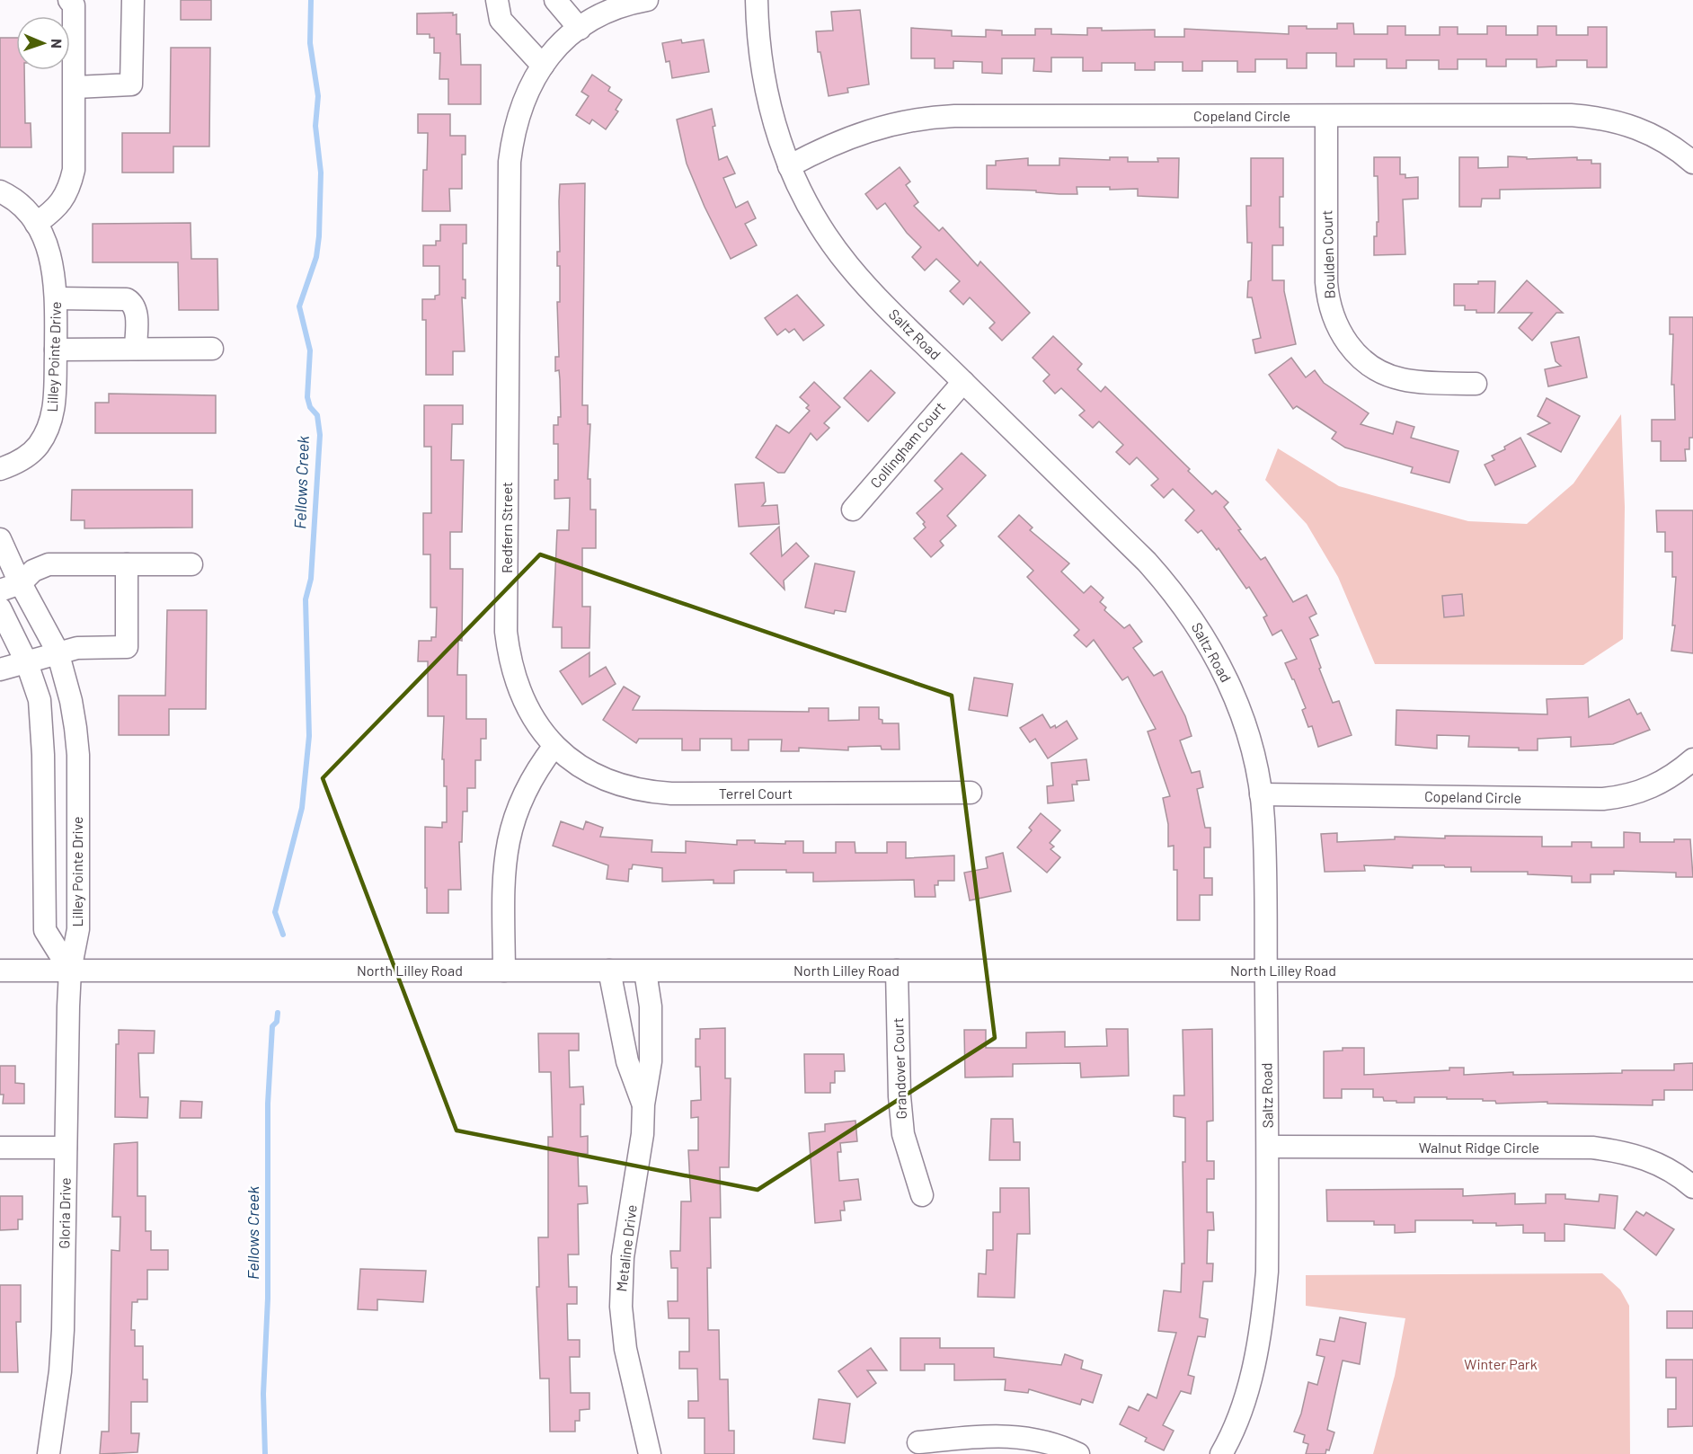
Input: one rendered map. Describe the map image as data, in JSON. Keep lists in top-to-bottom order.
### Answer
{
  "streets": {
    "street": [
      "Copeland Circle",
      "Boulden Court",
      "Saltz Road",
      "Lilley Pointe Drive",
      "Collingham Court",
      "Redfern Street",
      "Terrel Court",
      "North Lilley Road",
      "Grandover Court",
      "Walnut Ridge Circle",
      "Gloria Drive",
      "Metaline Drive"
    ]
  },
  "crossings": [
    ["Copeland Circle", "Boulden Court"],
    ["Copeland Circle", "Saltz Road"],
    ["Saltz Road", "Collingham Court"],
    ["Saltz Road", "North Lilley Road"],
    ["Saltz Road", "Walnut Ridge Circle"],
    ["Lilley Pointe Drive", "North Lilley Road"],
    ["Lilley Pointe Drive", "Gloria Drive"],
    ["Redfern Street", "Terrel Court"],
    ["North Lilley Road", "Grandover Court"],
    ["North Lilley Road", "Gloria Drive"],
    ["North Lilley Road", "Metaline Drive"]
  ],
  "water": ["Fellows Creek"],
  "parks": ["Winter Park"],
  "north": "right"
}
